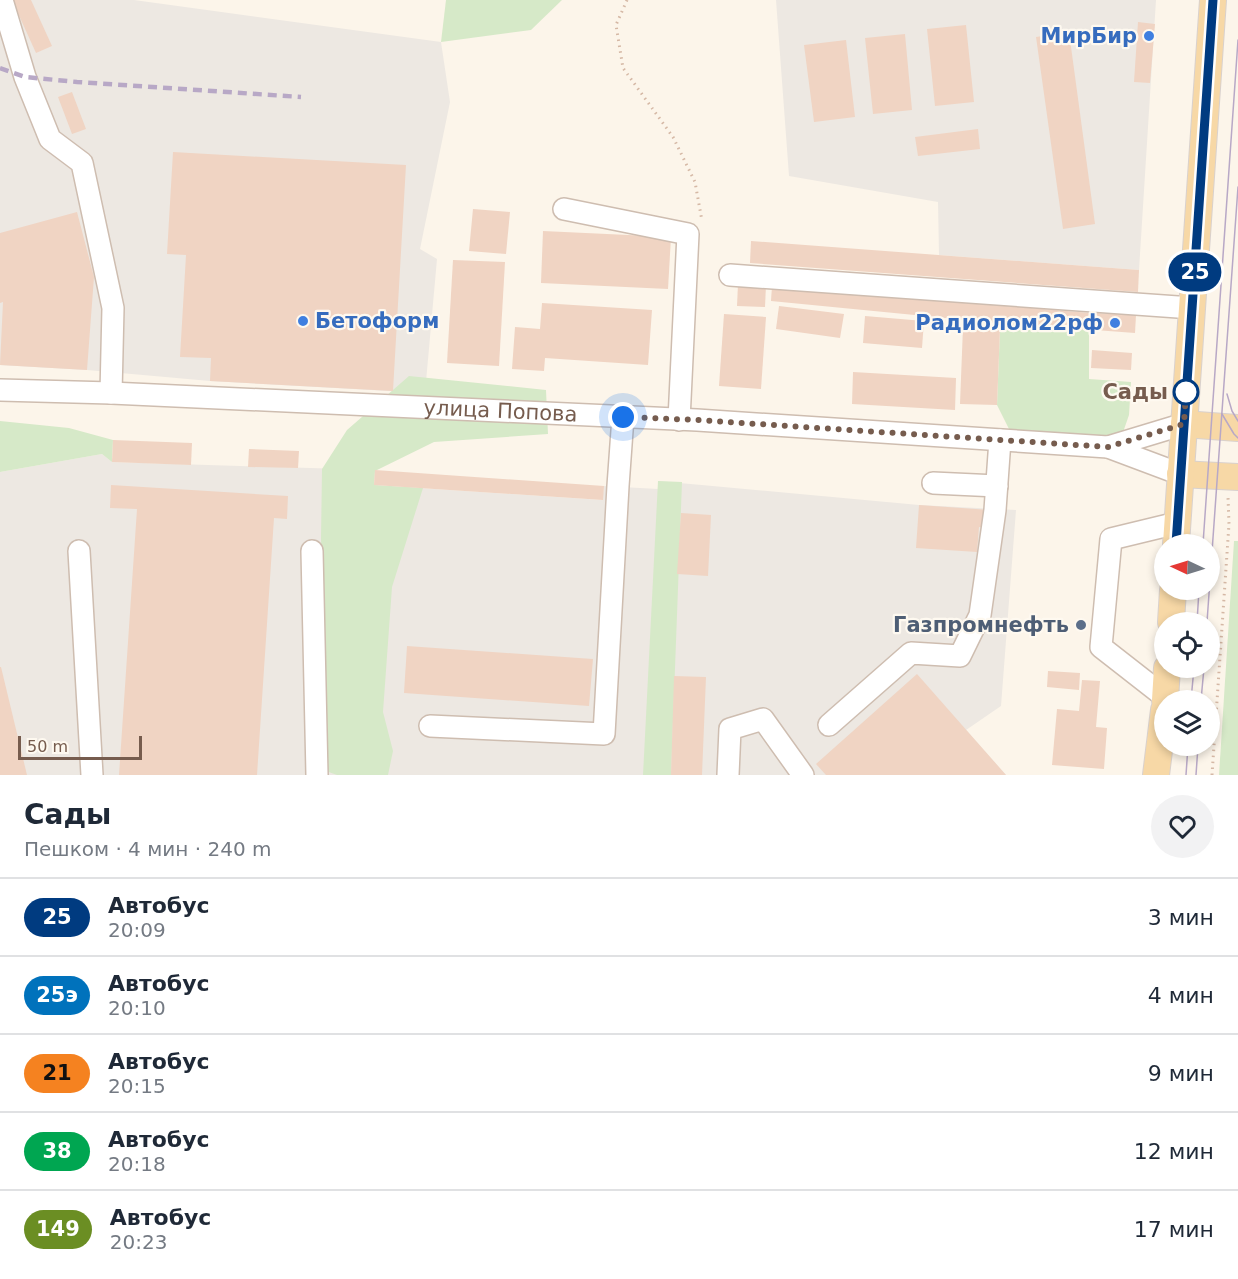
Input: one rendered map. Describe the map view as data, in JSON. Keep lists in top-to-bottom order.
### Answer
{
  "streets": {
    "main road": ["улица Попова"]
  },
  "places": [
    "МирБир",
    "Бетоформ",
    "Радиолом22рф",
    "Сады",
    "Газпромнефть"
  ],
  "lines": ["bus line 25"],
  "scale_bar": "50 m",
  "north": "left",
  "page": {
    "on_map": "25",
    "scale": "50 m",
    "heading": ["Сады", "Пешком · 4 мин · 240 m"],
    "list": [
      {
        "mark": "25",
        "name": "Автобус",
        "note": "20:09",
        "value": "3 мин"
      },
      {
        "mark": "25э",
        "name": "Автобус",
        "note": "20:10",
        "value": "4 мин"
      },
      {
        "mark": "21",
        "name": "Автобус",
        "note": "20:15",
        "value": "9 мин"
      },
      {
        "mark": "38",
        "name": "Автобус",
        "note": "20:18",
        "value": "12 мин"
      },
      {
        "mark": "149",
        "name": "Автобус",
        "note": "20:23",
        "value": "17 мин"
      }
    ]
  }
}
